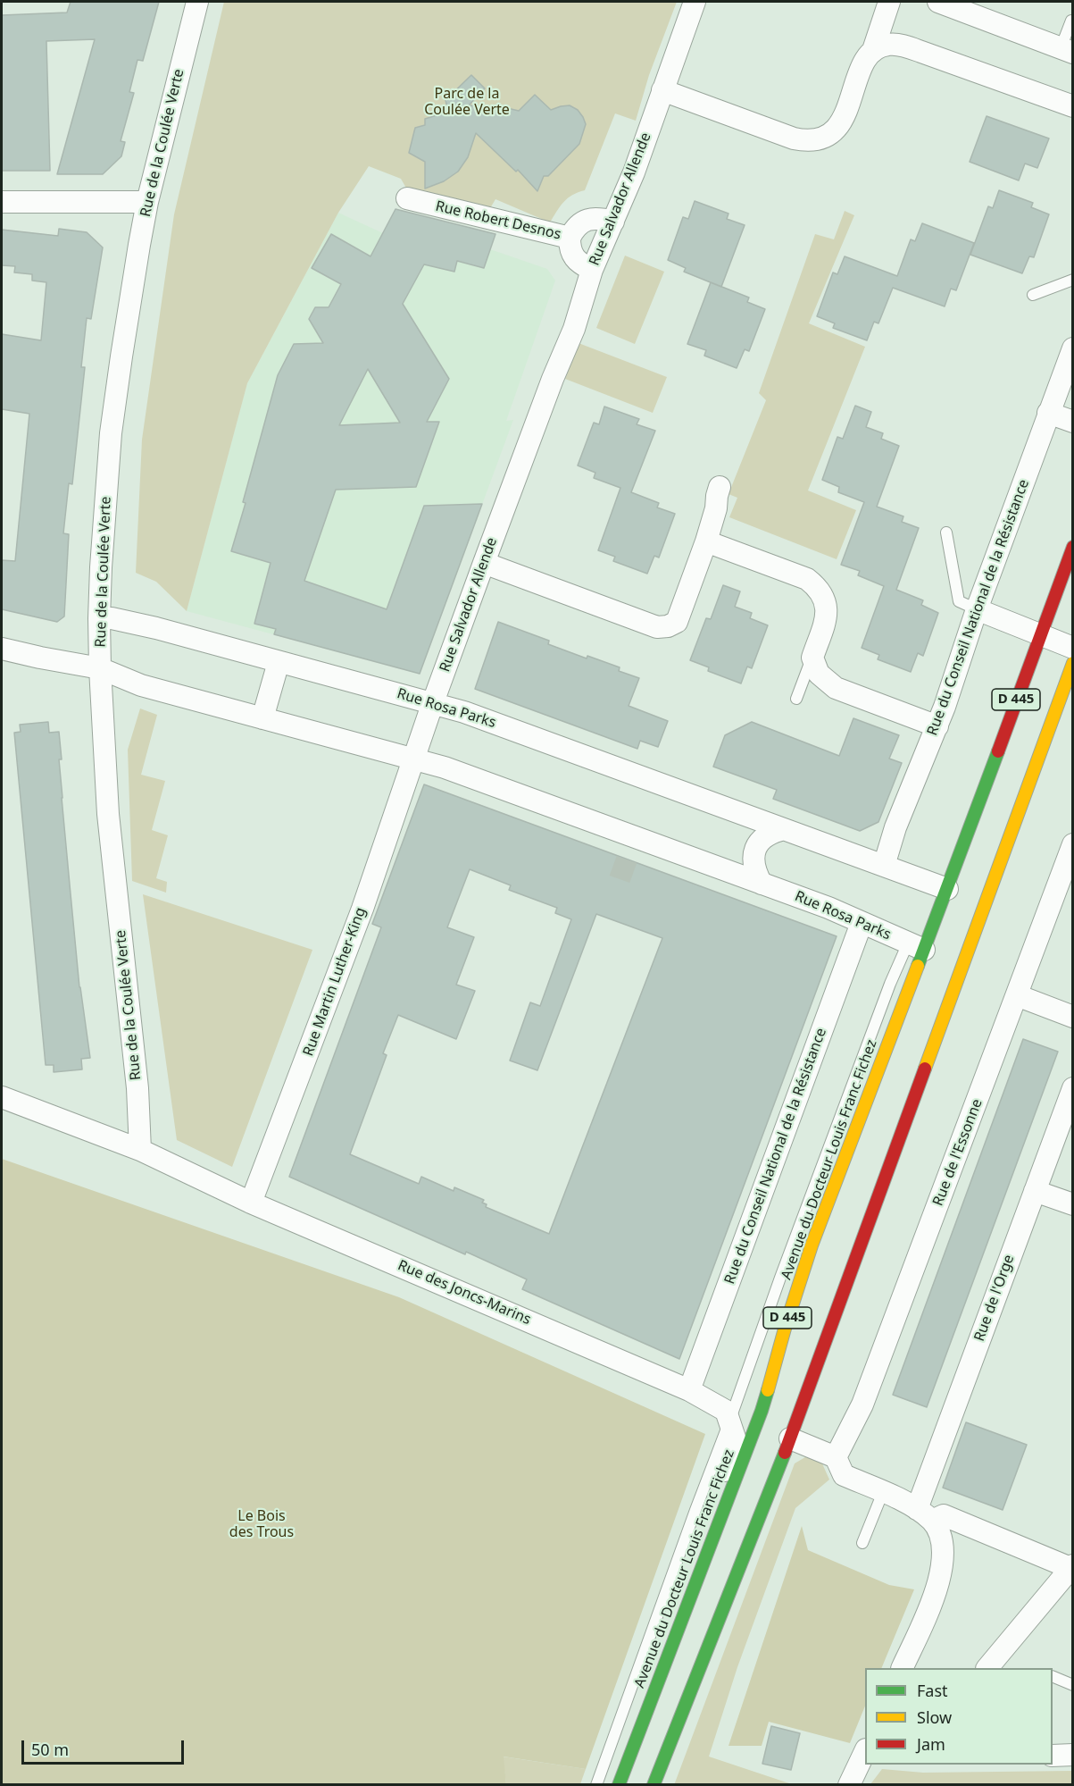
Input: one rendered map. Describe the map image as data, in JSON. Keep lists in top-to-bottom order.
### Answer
{
  "streets": {
    "main road": ["D 445", "Avenue du Docteur Louis Franc Fichez"],
    "street": [
      "Rue de la Coulée Verte",
      "Rue Salvador Allende",
      "Rue Robert Desnos",
      "Rue du Conseil National de la Résistance",
      "Rue Rosa Parks",
      "Rue Martin Luther-King",
      "Rue de l'Essonne",
      "Rue des Joncs-Marins",
      "Rue de l'Orge"
    ]
  },
  "crossings": [
    ["Rue de la Coulée Verte", "Rue Rosa Parks"],
    ["Rue de la Coulée Verte", "Rue des Joncs-Marins"],
    ["Rue Salvador Allende", "Rue Robert Desnos"],
    ["Rue Salvador Allende", "Rue Rosa Parks"],
    ["Rue Salvador Allende", "Rue Martin Luther-King"],
    ["Rue du Conseil National de la Résistance", "Rue Rosa Parks"],
    ["Rue du Conseil National de la Résistance", "Rue des Joncs-Marins"],
    ["Rue Rosa Parks", "Rue Martin Luther-King"],
    ["Rue Rosa Parks", "Avenue du Docteur Louis Franc Fichez"],
    ["Rue Martin Luther-King", "Rue des Joncs-Marins"]
  ],
  "parks": ["Parc de la Coulée Verte", "Le Bois des Trous"],
  "legend": ["Fast", "Slow", "Jam"],
  "scale_bar": "50 m"
}
